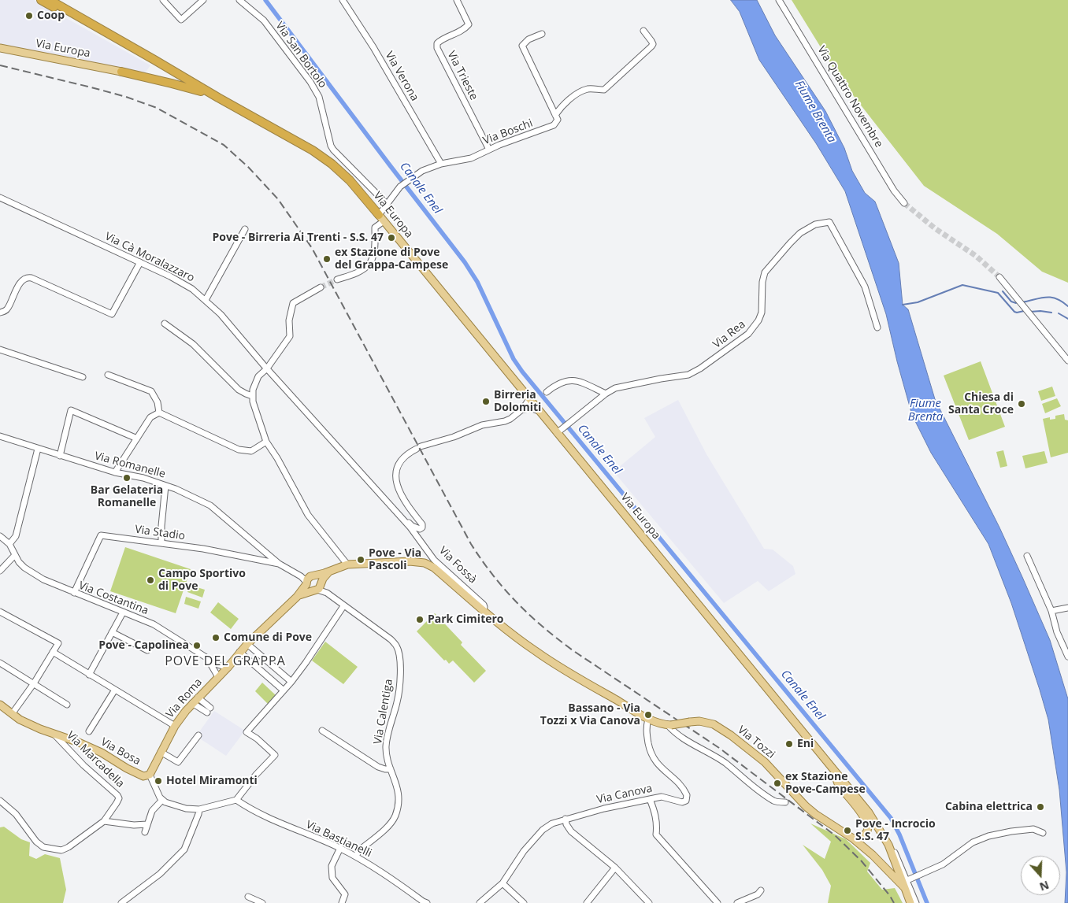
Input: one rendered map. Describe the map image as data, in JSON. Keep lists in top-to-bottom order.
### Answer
{
  "streets": {
    "highway": ["Via Europa"],
    "main road": [
      "Via Fossà",
      "Via Roma",
      "Via Tozzi",
      "Via Bosa",
      "Via Marcadella"
    ],
    "street": [
      "Via San Bortolo",
      "Via Trieste",
      "Via Verona",
      "Via Quattro Novembre",
      "Via Boschi",
      "Via Cà Moralazzaro",
      "Via Rea",
      "Via Romanelle",
      "Via Stadio",
      "Via Costantina",
      "Via Calentiga",
      "Via Canova",
      "Via Bastianelli"
    ]
  },
  "crossings": [
    ["Via Europa", "Via Boschi"],
    ["Via Europa", "Via Rea"],
    ["Via San Bortolo", "Via Boschi"],
    ["Via Trieste", "Via Boschi"],
    ["Via Verona", "Via Boschi"],
    ["Via Cà Moralazzaro", "Via Fossà"],
    ["Via Romanelle", "Via Stadio"],
    ["Via Romanelle", "Via Roma"],
    ["Via Stadio", "Via Costantina"],
    ["Via Fossà", "Via Roma"],
    ["Via Fossà", "Via Tozzi"],
    ["Via Fossà", "Via Canova"],
    ["Via Costantina", "Via Roma"],
    ["Via Roma", "Via Bosa"],
    ["Via Calentiga", "Via Bastianelli"],
    ["Via Bosa", "Via Marcadella"]
  ],
  "districts": ["POVE DEL GRAPPA"],
  "water": ["Fiume Brenta", "Canale Enel"],
  "places": [
    "Coop",
    "Pove - Birreria Ai Trenti - S.S. 47",
    "ex Stazione di Pove del Grappa-Campese",
    "Birreria Dolomiti",
    "Chiesa di Santa Croce",
    "Bar Gelateria Romanelle",
    "Pove - Via Pascoli",
    "Campo Sportivo di Pove",
    "Park Cimitero",
    "Comune di Pove",
    "Pove - Capolinea",
    "Bassano - Via Tozzi x Via Canova",
    "Eni",
    "Hotel Miramonti",
    "ex Stazione Pove-Campese",
    "Cabina elettrica",
    "Pove - Incrocio S.S. 47"
  ],
  "north": "bottom"
}
